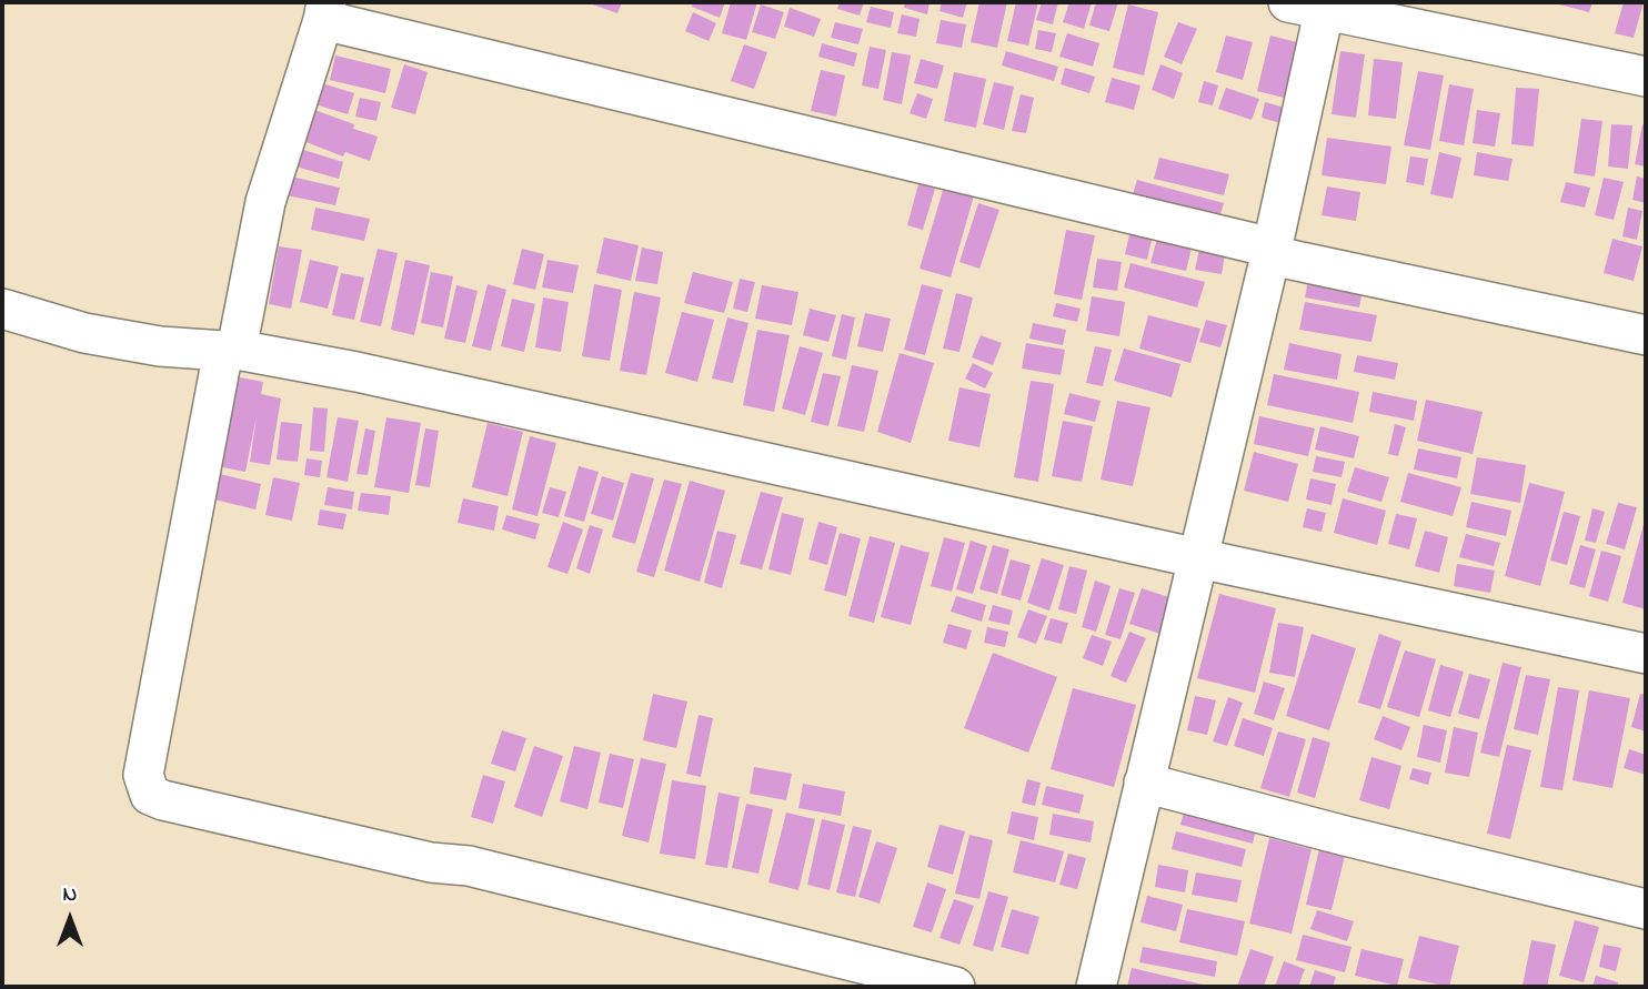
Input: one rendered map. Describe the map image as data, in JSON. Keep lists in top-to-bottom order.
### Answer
{
  "north": "top"
}
